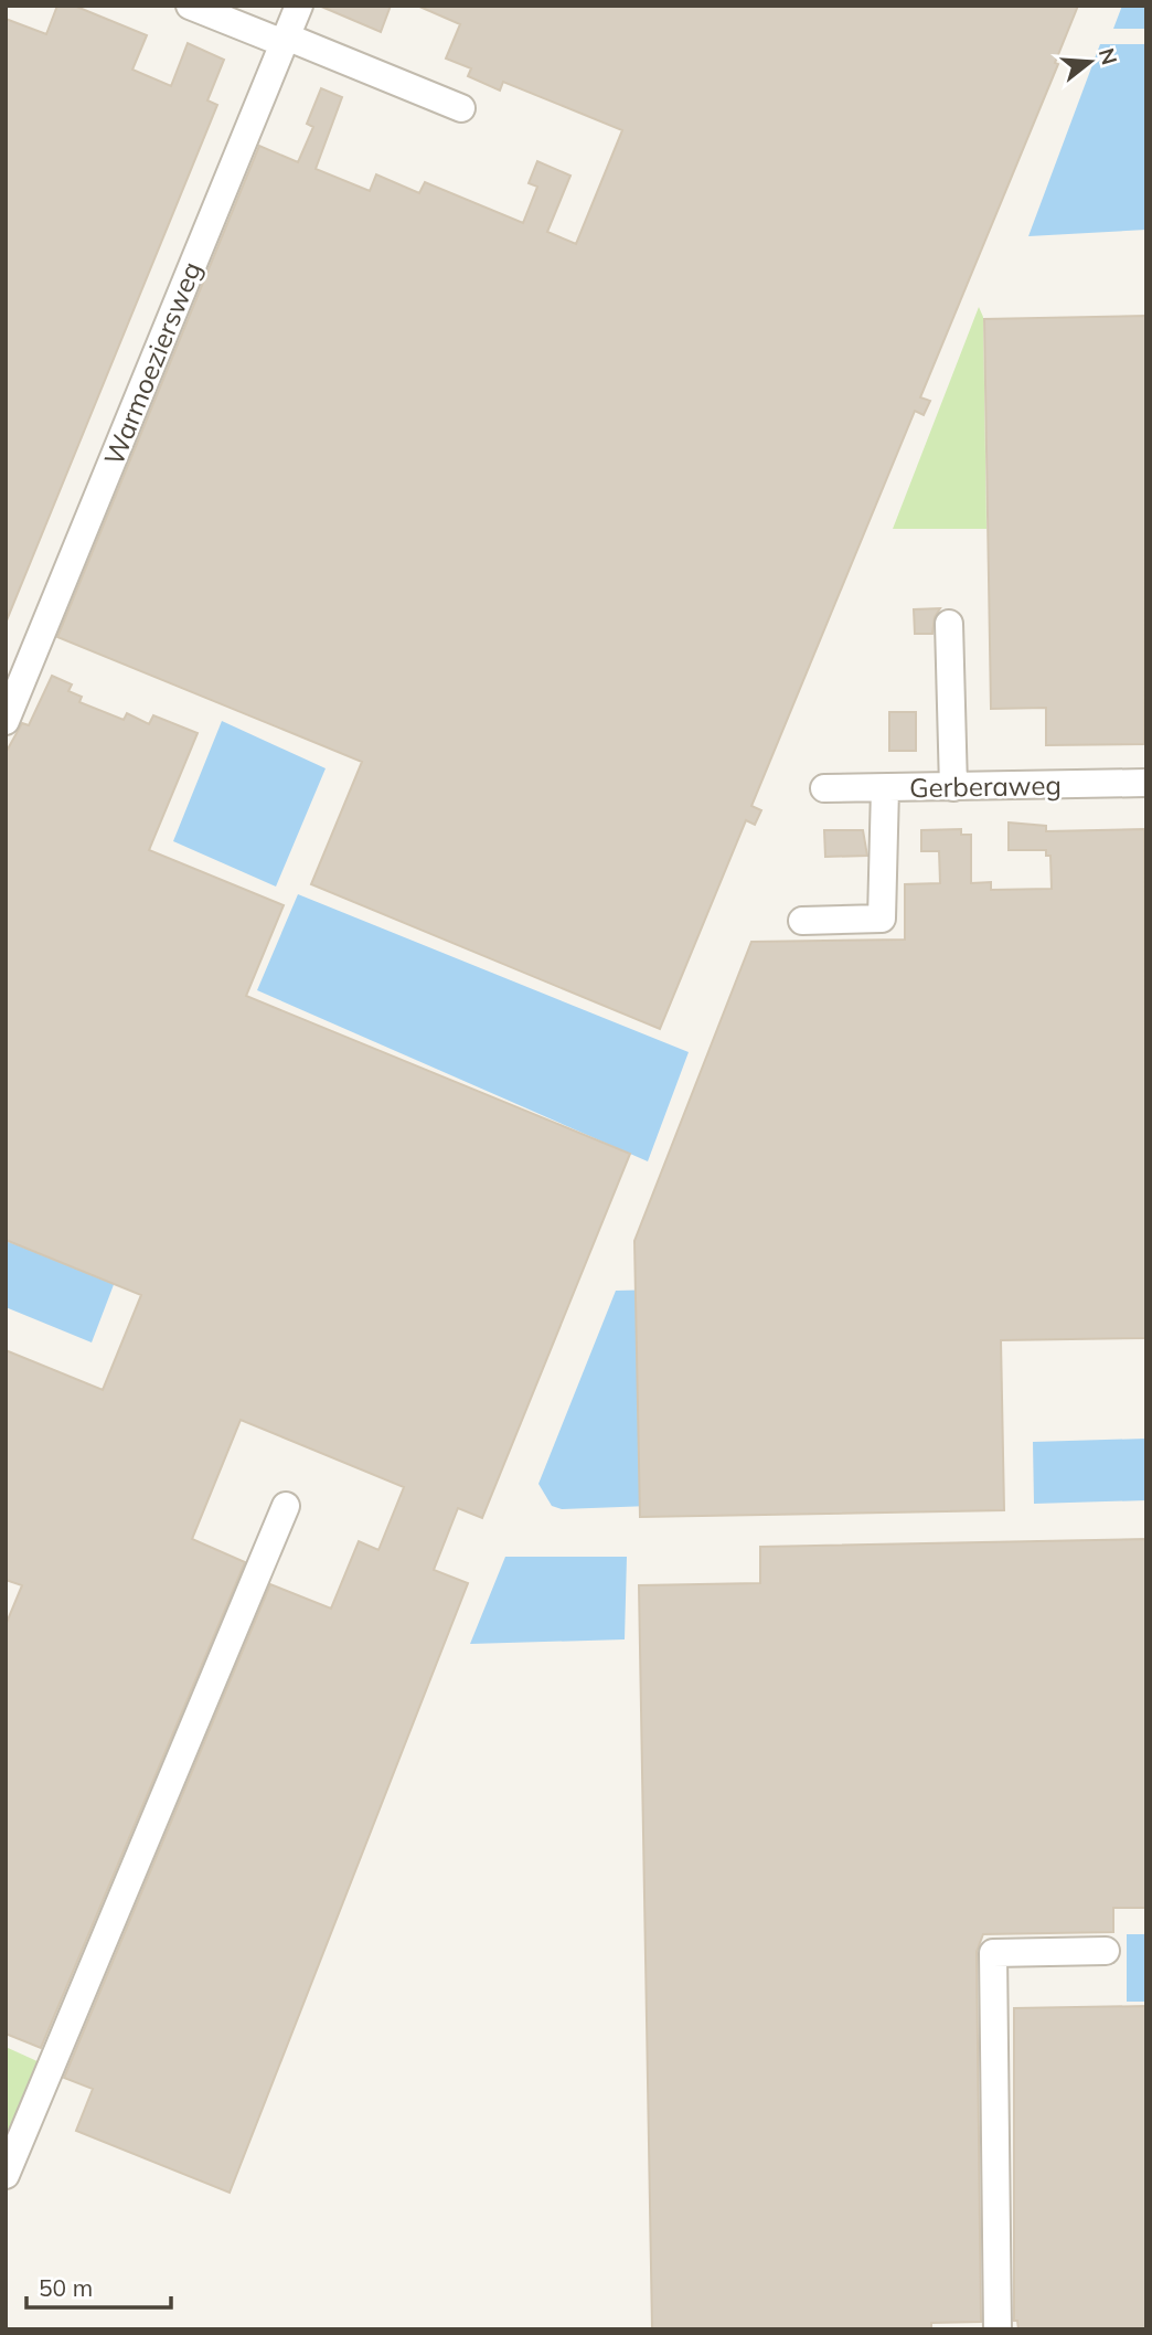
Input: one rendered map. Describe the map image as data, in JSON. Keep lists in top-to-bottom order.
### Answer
{
  "streets": {
    "street": ["Warmoeziersweg", "Gerberaweg"]
  },
  "scale_bar": "50 m",
  "north": "right"
}
